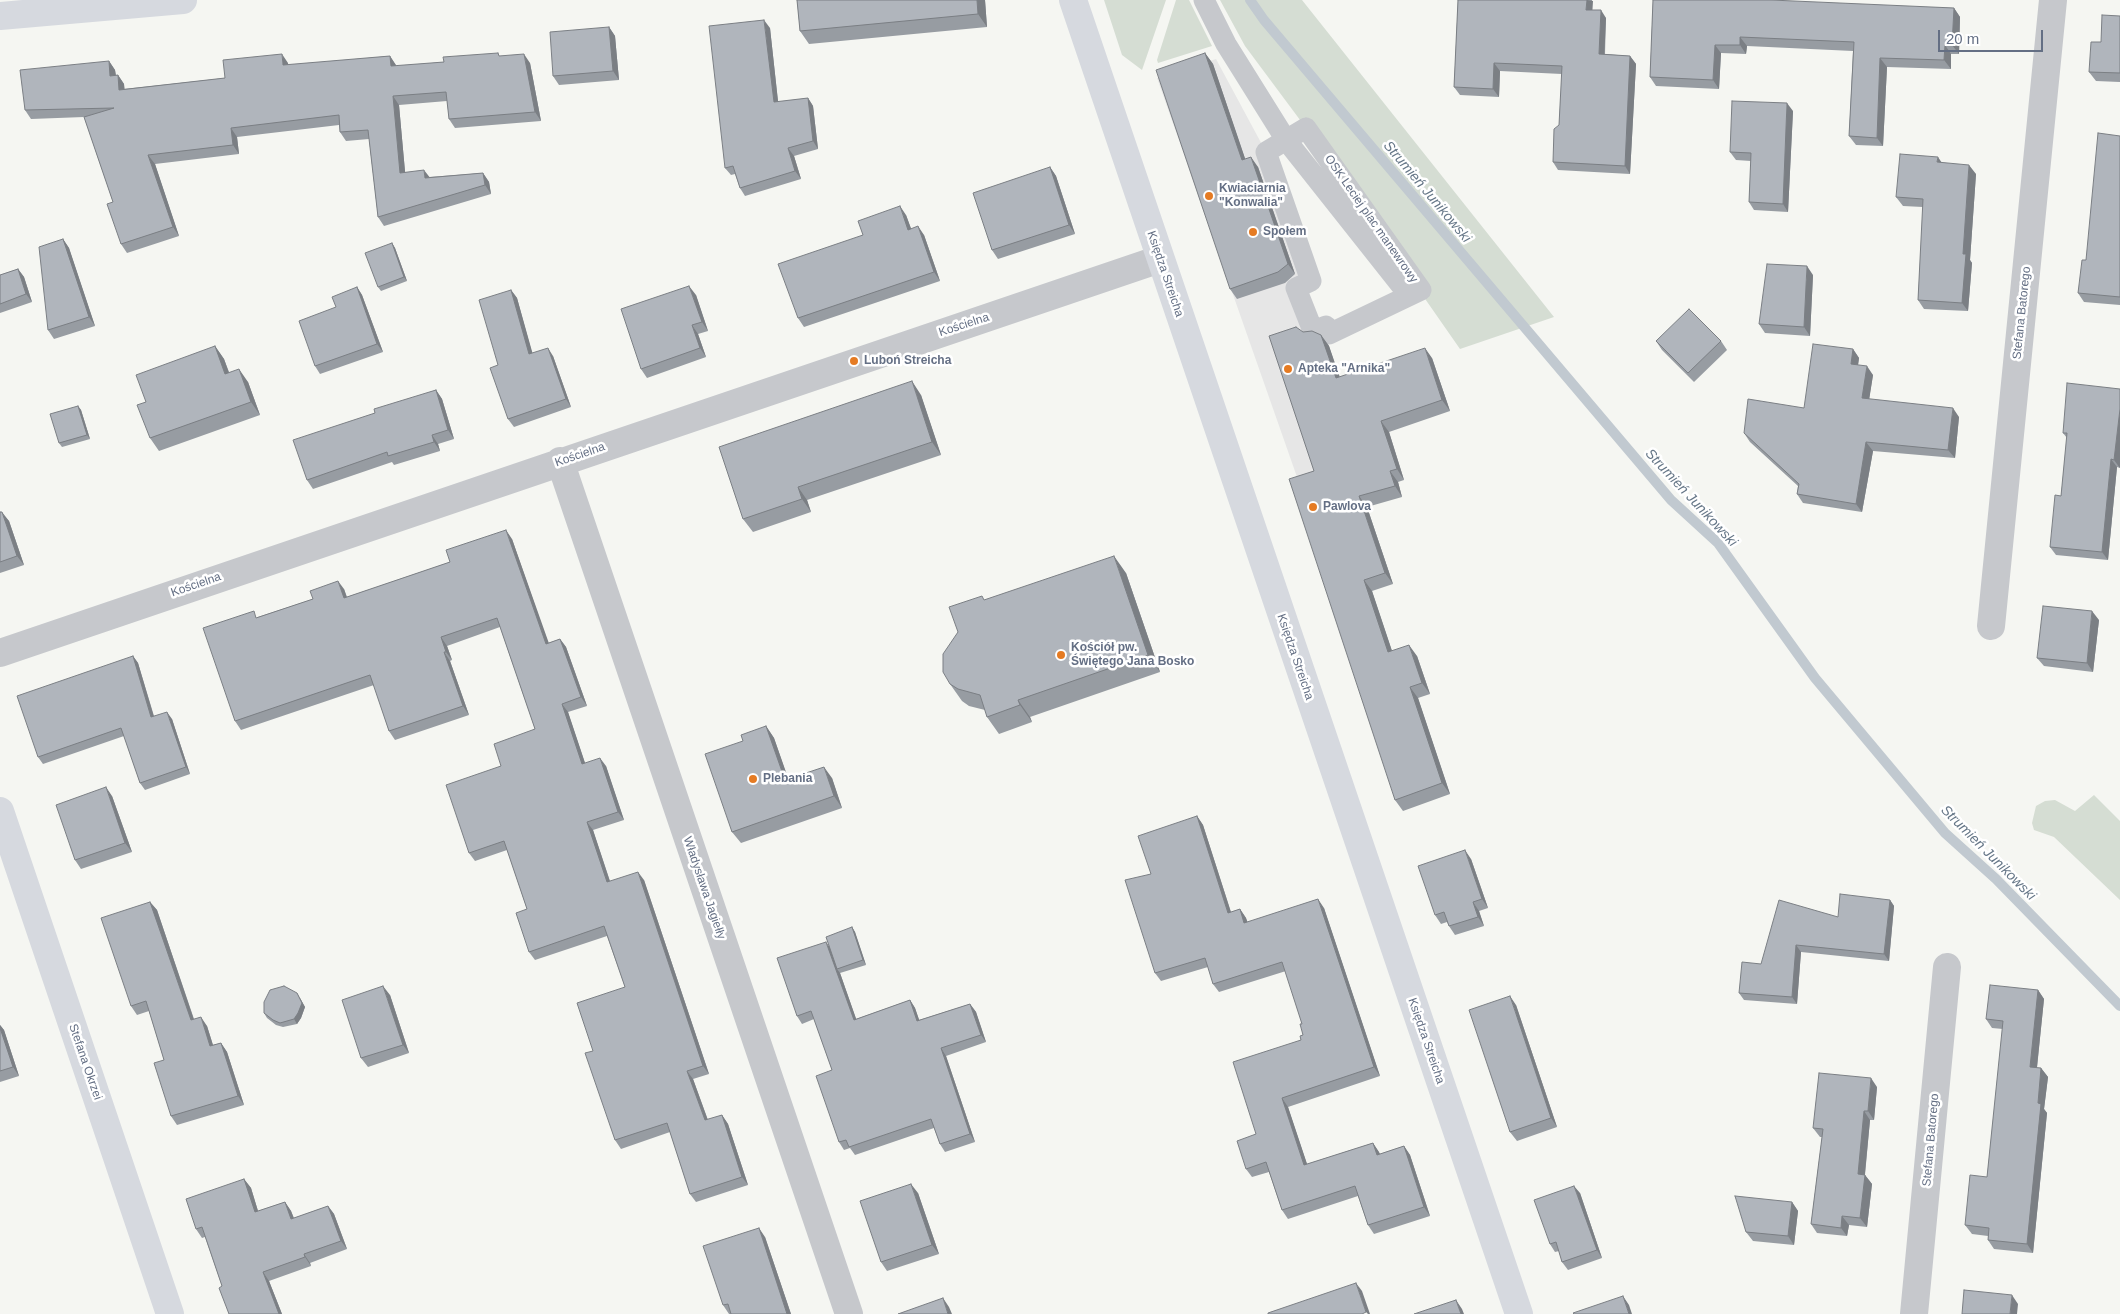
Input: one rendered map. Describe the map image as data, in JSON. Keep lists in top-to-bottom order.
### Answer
{
  "streets": {
    "street": [
      "Księdza Streicha",
      "Stefana Batorego",
      "Kościelna",
      "Władysława Jagiełły",
      "Stefana Okrzei"
    ],
    "lane": ["OSK Leciej plac manewrowy"]
  },
  "crossings": [
    ["Księdza Streicha", "Kościelna"],
    ["Kościelna", "Władysława Jagiełły"]
  ],
  "water": ["Strumień Junikowski"],
  "places": [
    "Kwiaciarnia \"Konwalia\"",
    "Społem",
    "Luboń Streicha",
    "Apteka \"Arnika\"",
    "Pawlova",
    "Kościół pw. Świętego Jana Bosko",
    "Plebania"
  ],
  "scale_bar": "20 m"
}
